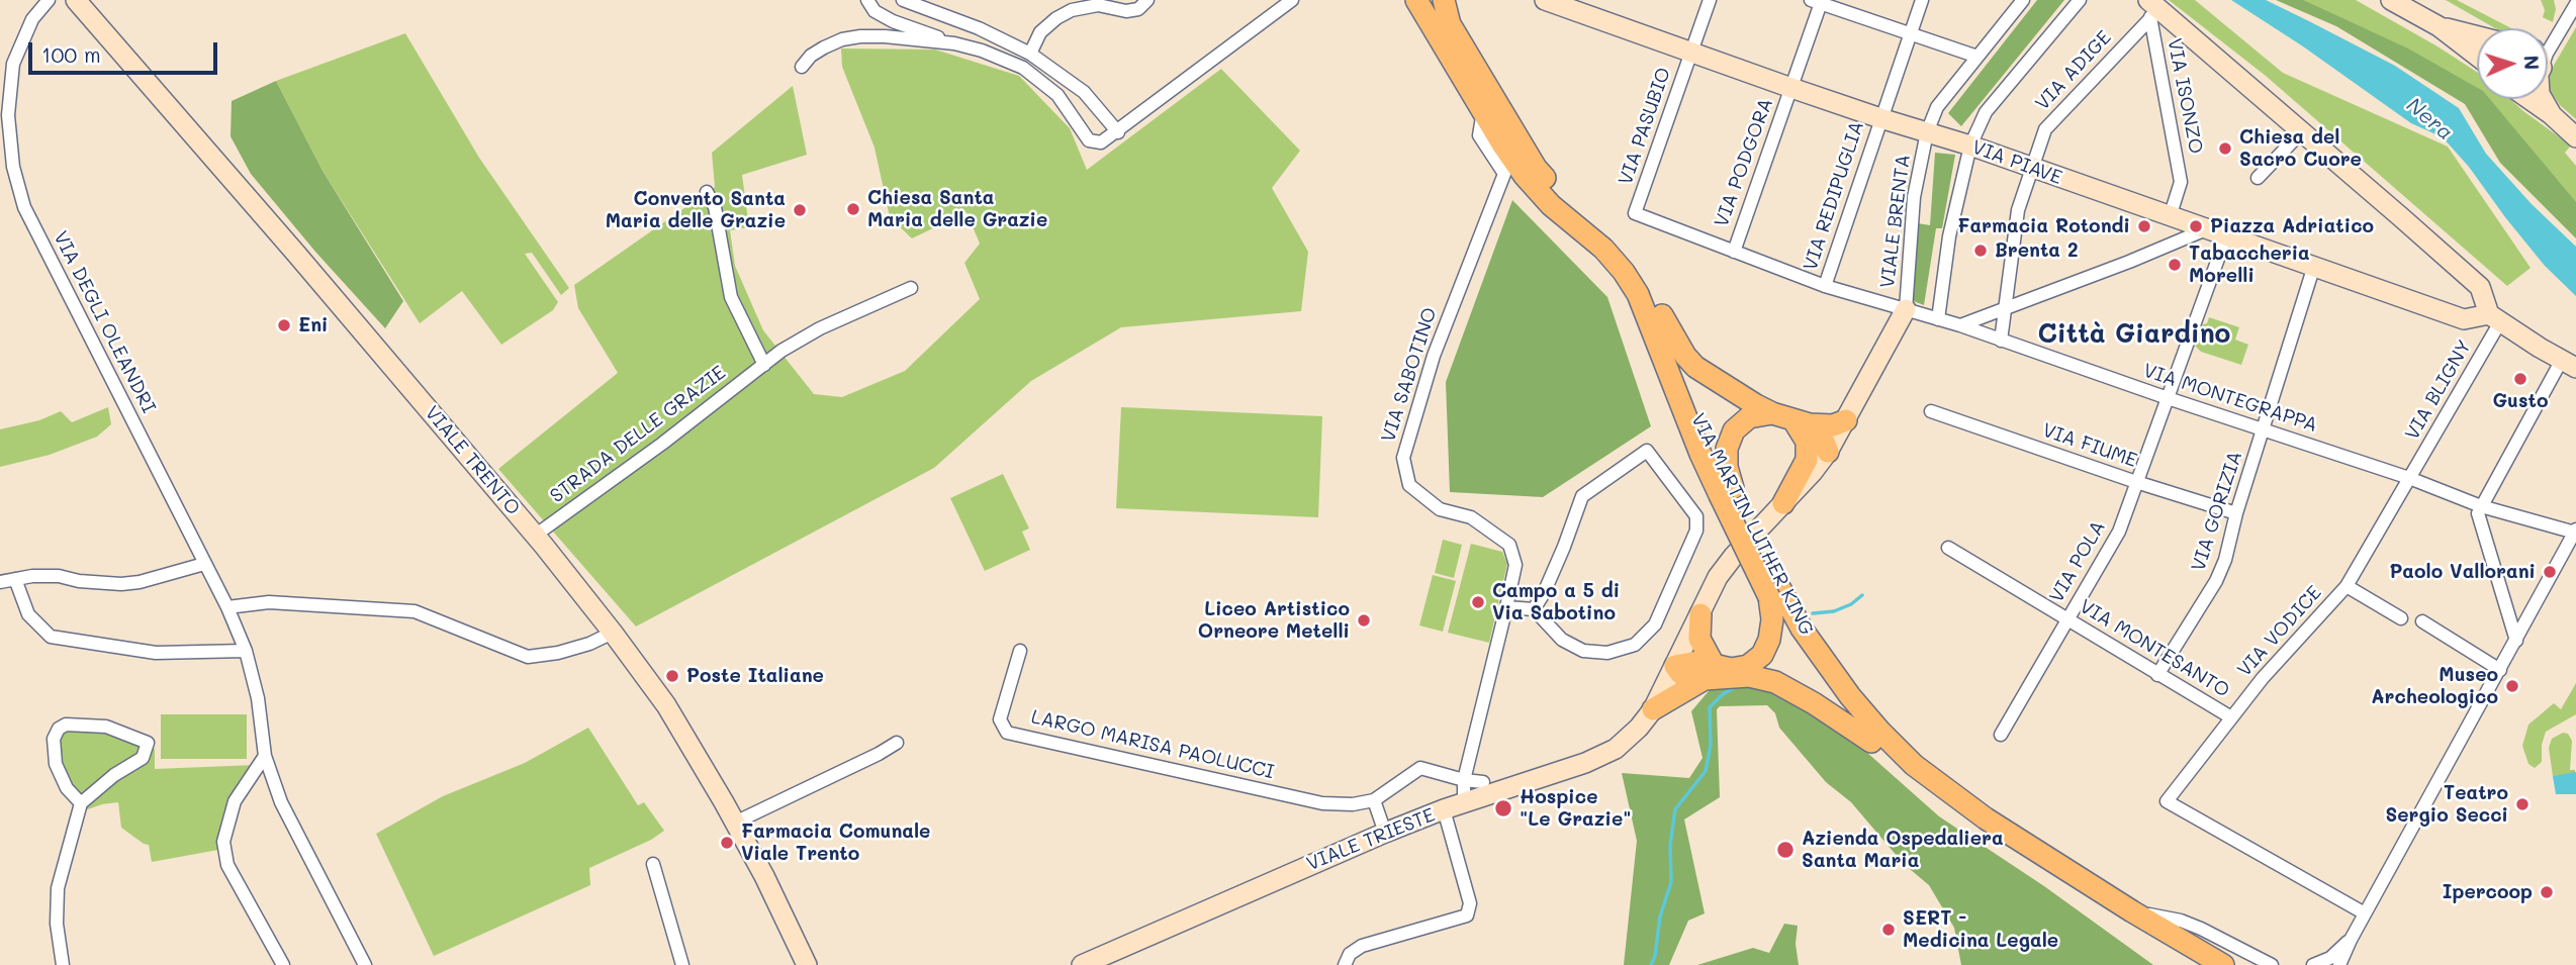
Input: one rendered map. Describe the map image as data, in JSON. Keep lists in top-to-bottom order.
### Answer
{
  "streets": {
    "main road": ["VIA MARTIN LUTHER KING"],
    "street": [
      "VIA ADIGE",
      "VIA ISONZO",
      "VIA PASUBIO",
      "VIA PODGORA",
      "VIA PIAVE",
      "VIA REDIPUGLIA",
      "VIALE BRENTA",
      "VIA DEGLI OLEANDRI",
      "VIA SABOTINO",
      "VIA BLIGNY",
      "VIA MONTEGRAPPA",
      "STRADA DELLE GRAZIE",
      "VIA FIUME",
      "VIALE TRENTO",
      "VIA GORIZIA",
      "VIA POLA",
      "VIA VODICE",
      "VIA MONTESANTO",
      "LARGO MARISA PAOLUCCI",
      "VIALE TRIESTE"
    ]
  },
  "crossings": [
    ["VIA ADIGE", "VIA ISONZO"],
    ["VIA ADIGE", "VIA PIAVE"],
    ["VIA ADIGE", "VIA MONTEGRAPPA"],
    ["VIA ISONZO", "VIA PIAVE"],
    ["VIA PASUBIO", "VIA PIAVE"],
    ["VIA PASUBIO", "VIA MONTEGRAPPA"],
    ["VIA PODGORA", "VIA PIAVE"],
    ["VIA PODGORA", "VIA MONTEGRAPPA"],
    ["VIA PIAVE", "VIA REDIPUGLIA"],
    ["VIA PIAVE", "VIALE BRENTA"],
    ["VIA PIAVE", "VIA BLIGNY"],
    ["VIA PIAVE", "VIA GORIZIA"],
    ["VIA PIAVE", "VIA POLA"],
    ["VIA REDIPUGLIA", "VIA MONTEGRAPPA"],
    ["VIALE BRENTA", "VIA MONTEGRAPPA"],
    ["VIALE BRENTA", "VIALE TRIESTE"],
    ["VIA SABOTINO", "VIA MARTIN LUTHER KING"],
    ["VIA BLIGNY", "VIA MONTEGRAPPA"],
    ["VIA BLIGNY", "VIA VODICE"],
    ["VIA MONTEGRAPPA", "VIA GORIZIA"],
    ["VIA MONTEGRAPPA", "VIA POLA"],
    ["VIA MONTEGRAPPA", "VIA VODICE"],
    ["VIA MONTEGRAPPA", "VIALE TRIESTE"],
    ["STRADA DELLE GRAZIE", "VIALE TRENTO"],
    ["VIA FIUME", "VIA GORIZIA"],
    ["VIA FIUME", "VIA POLA"],
    ["VIA GORIZIA", "VIA MONTESANTO"],
    ["VIA POLA", "VIA MONTESANTO"],
    ["VIA VODICE", "VIA MONTESANTO"]
  ],
  "districts": ["Città Giardino"],
  "water": ["Nera"],
  "places": [
    "Chiesa del Sacro Cuore",
    "Chiesa Santa Maria delle Grazie",
    "Convento Santa Maria delle Grazie",
    "Farmacia Rotondi",
    "Piazza Adriatico",
    "Brenta 2",
    "Tabaccheria Morelli",
    "Eni",
    "Gusto",
    "Paolo Vallorani",
    "Campo a 5 di Via Sabotino",
    "Liceo Artistico Orneore Metelli",
    "Poste Italiane",
    "Museo Archeologico",
    "Teatro Sergio Secci",
    "Hospice \"Le Grazie\"",
    "Farmacia Comunale Viale Trento",
    "Azienda Ospedaliera Santa Maria",
    "Ipercoop",
    "SERT - Medicina Legale"
  ],
  "scale_bar": "100 m",
  "north": "right"
}
